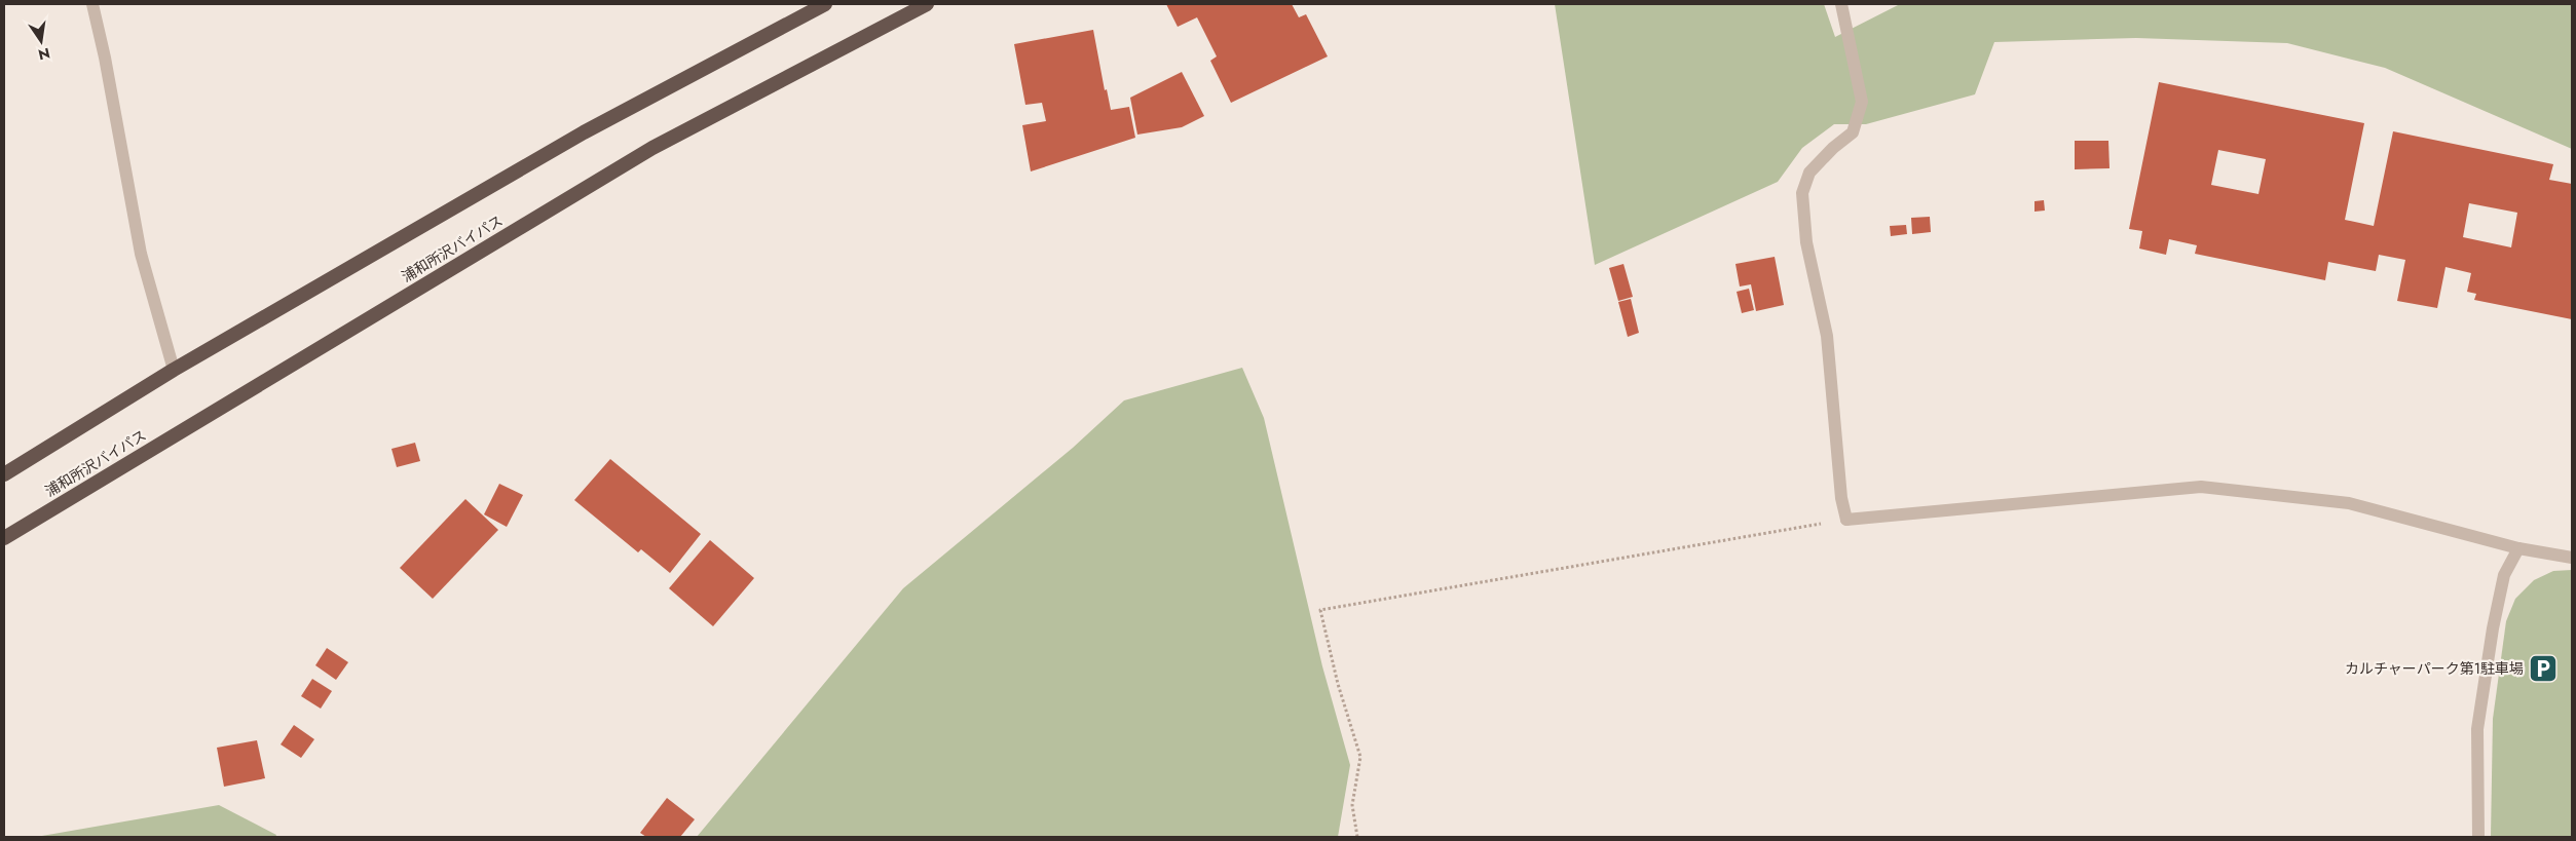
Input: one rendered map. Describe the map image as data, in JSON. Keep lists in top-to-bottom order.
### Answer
{
  "streets": {
    "highway": ["浦和所沢バイパス"]
  },
  "places": {
    "parking": ["カルチャーパーク第1駐車場"]
  },
  "north": "bottom"
}
